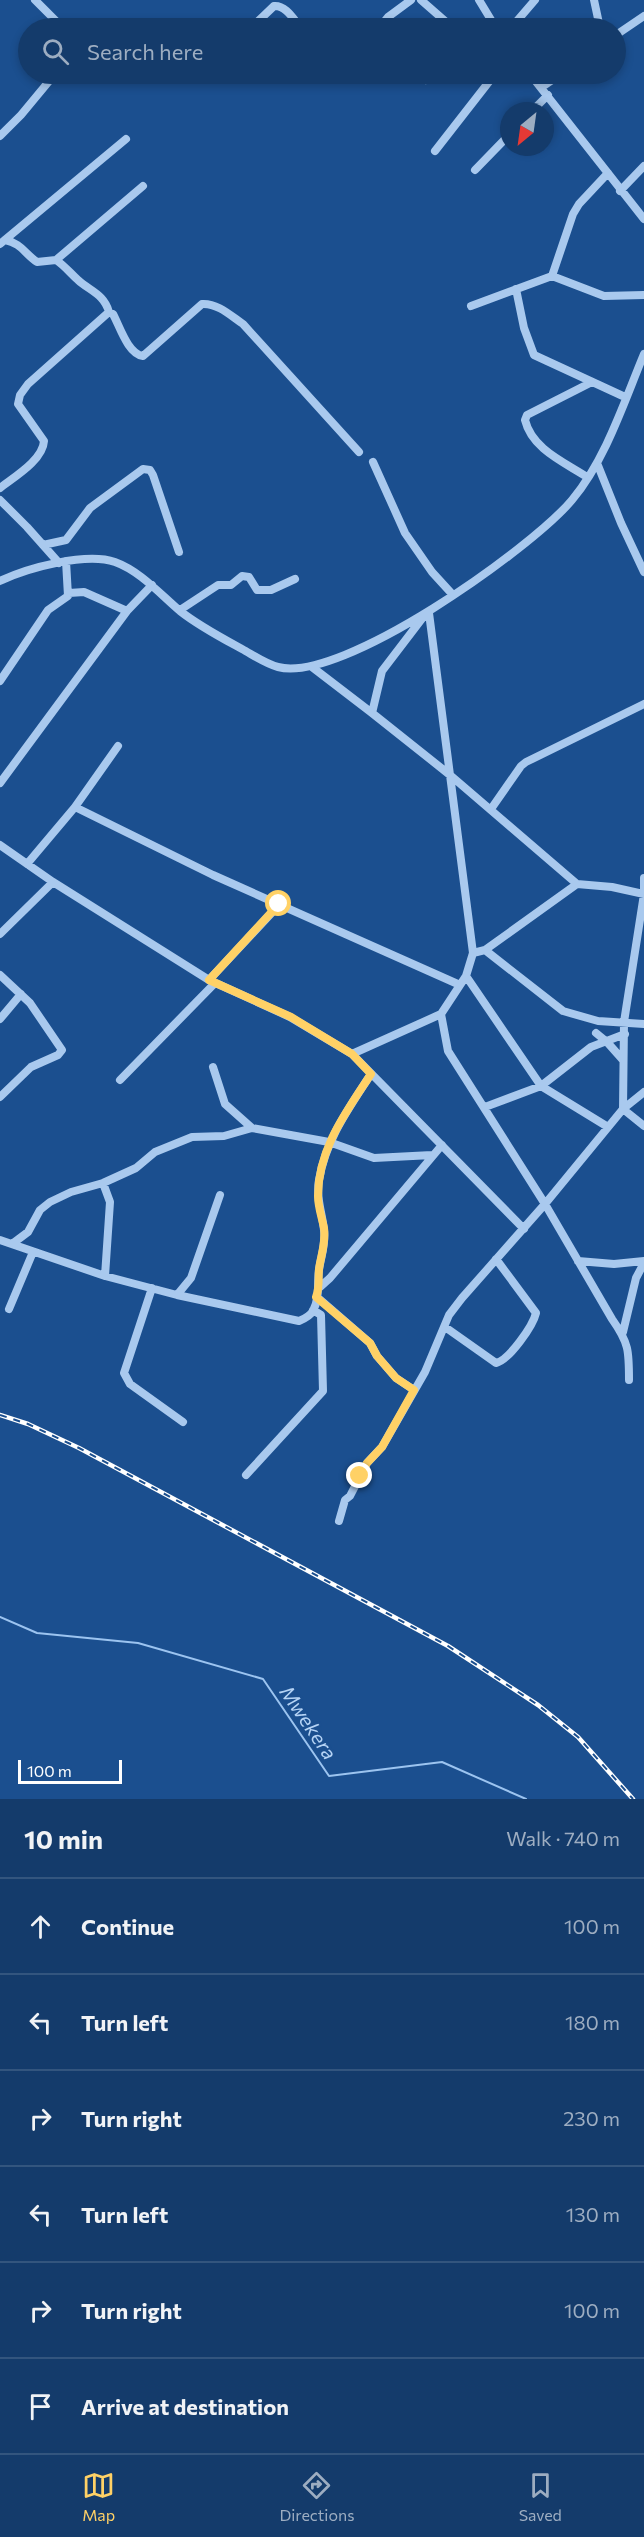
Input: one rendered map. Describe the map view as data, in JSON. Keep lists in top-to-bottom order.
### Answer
{
  "water": ["Mwekera"],
  "scale_bar": "100 m",
  "north": "bottom left",
  "page": {
    "search": "Search here",
    "scale": "100 m",
    "heading": ["10 min", "Walk · 740 m"],
    "list": [
      ["Continue", "100 m"],
      ["Turn left", "180 m"],
      ["Turn right", "230 m"],
      ["Turn left", "130 m"],
      ["Turn right", "100 m"],
      "Arrive at destination"
    ],
    "nav": ["Map", "Directions", "Saved"]
  }
}
